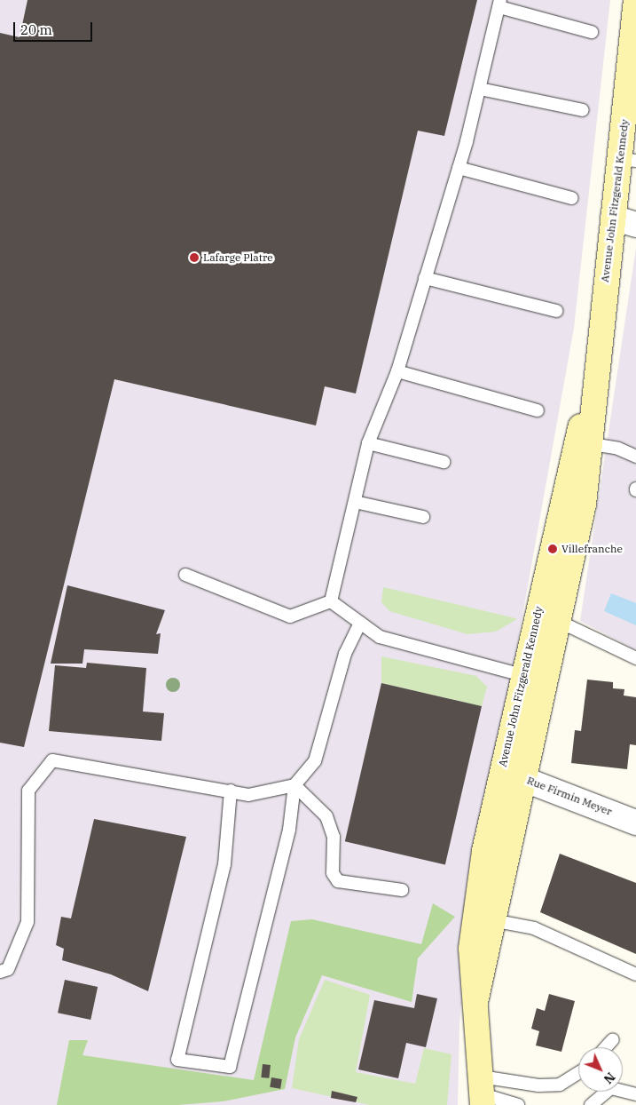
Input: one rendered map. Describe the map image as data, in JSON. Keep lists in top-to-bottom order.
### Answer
{
  "streets": {
    "street": ["Avenue John Fitzgerald Kennedy", "Rue Firmin Meyer"]
  },
  "crossings": [
    ["Avenue John Fitzgerald Kennedy", "Rue Firmin Meyer"]
  ],
  "places": ["Lafarge Platre", "Villefranche"],
  "scale_bar": "20 m",
  "north": "bottom right"
}
